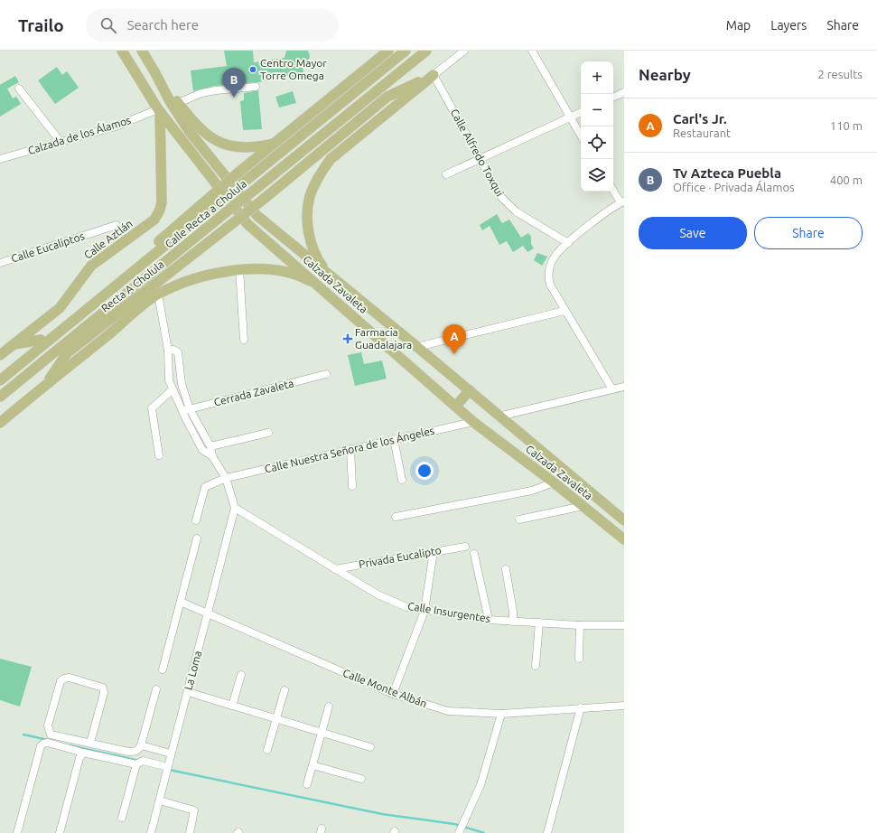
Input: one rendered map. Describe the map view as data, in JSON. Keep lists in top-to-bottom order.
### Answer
{
  "streets": {
    "main road": [
      "Calle Recta a Cholula",
      "Calle Aztlán",
      "Calzada Zavaleta",
      "Recta A Cholula"
    ],
    "street": [
      "Calzada de los Álamos",
      "Calle Alfredo Toxqui",
      "Calle Eucaliptos",
      "Cerrada Zavaleta",
      "Calle Nuestra Señora de los Ángeles",
      "Privada Eucalipto",
      "Calle Insurgentes",
      "La Loma",
      "Calle Monte Albán"
    ]
  },
  "crossings": [
    ["Calzada de los Álamos", "Calle Aztlán"],
    ["Calzada de los Álamos", "Calzada Zavaleta"],
    ["Calle Alfredo Toxqui", "Recta A Cholula"],
    ["Calle Aztlán", "Calzada Zavaleta"],
    ["Calzada Zavaleta", "Calle Nuestra Señora de los Ángeles"],
    ["Privada Eucalipto", "Calle Insurgentes"],
    ["Calle Insurgentes", "La Loma"],
    ["La Loma", "Calle Monte Albán"]
  ],
  "places": {
    "other": ["Centro Mayor Torre Omega"],
    "health": ["Farmacia Guadalajara"]
  },
  "page": {
    "header": "Trailo",
    "search": "Search here",
    "nav": ["Map", "Layers", "Share"],
    "heading": ["Nearby", "2 results"],
    "map_buttons": ["+", "−"],
    "pins": ["B", "A"],
    "list": [
      {
        "mark": "A",
        "name": "Carl's Jr.",
        "note": "Restaurant",
        "value": "110 m"
      },
      {
        "mark": "B",
        "name": "Tv Azteca Puebla",
        "note": "Office · Privada Álamos",
        "value": "400 m"
      }
    ],
    "buttons": ["Save", "Share"]
  }
}
